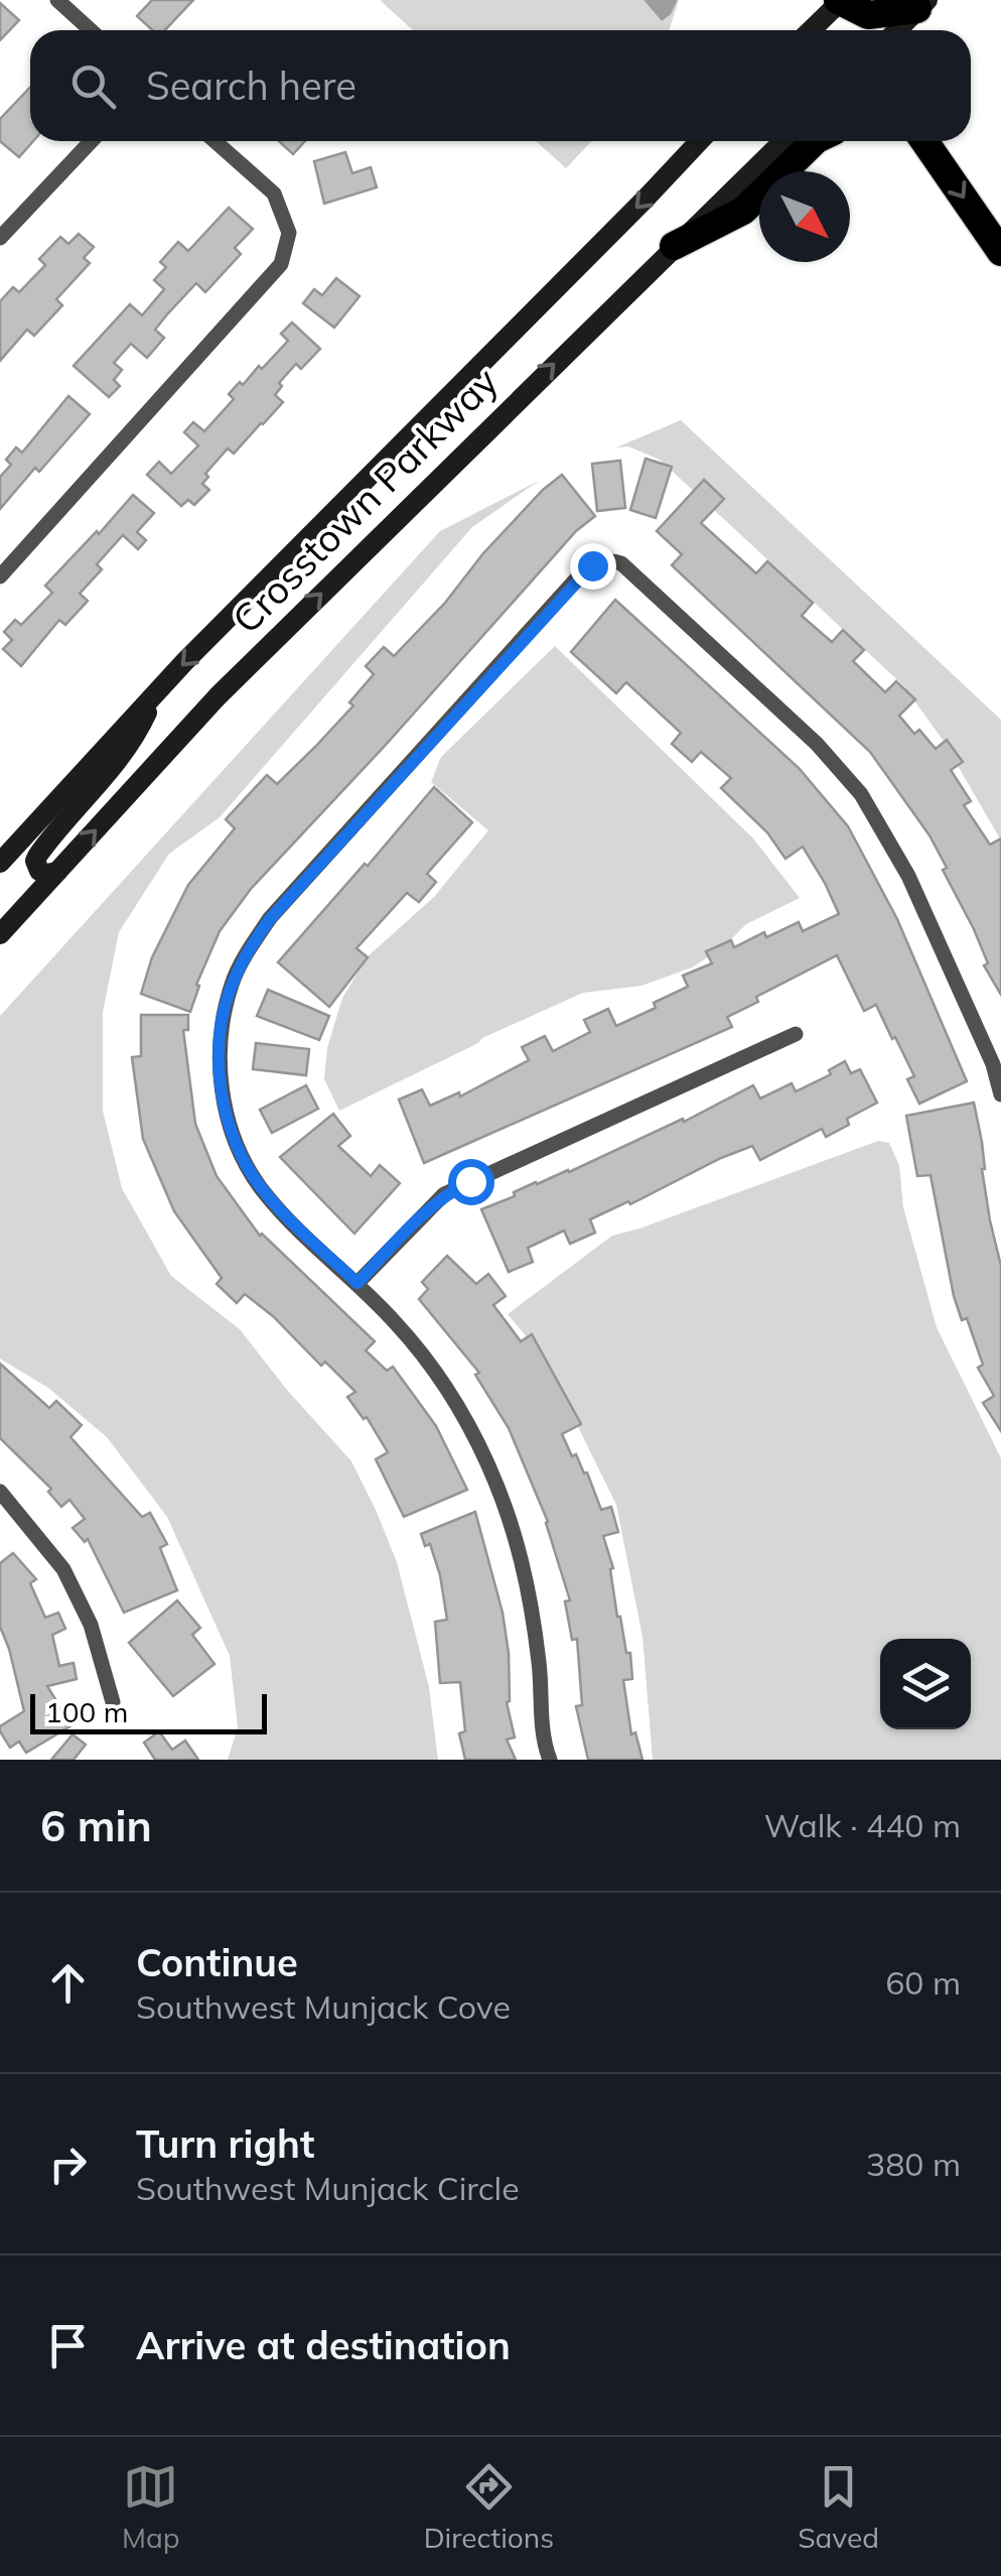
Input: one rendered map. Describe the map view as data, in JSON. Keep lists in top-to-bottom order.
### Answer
{
  "streets": {
    "main road": ["Crosstown Parkway"]
  },
  "scale_bar": "100 m",
  "north": "bottom right",
  "page": {
    "search": "Search here",
    "scale": "100 m",
    "heading": ["6 min", "Walk · 440 m"],
    "list": [
      ["Continue", "Southwest Munjack Cove", "60 m"],
      ["Turn right", "Southwest Munjack Circle", "380 m"],
      "Arrive at destination"
    ],
    "nav": ["Map", "Directions", "Saved"]
  }
}
